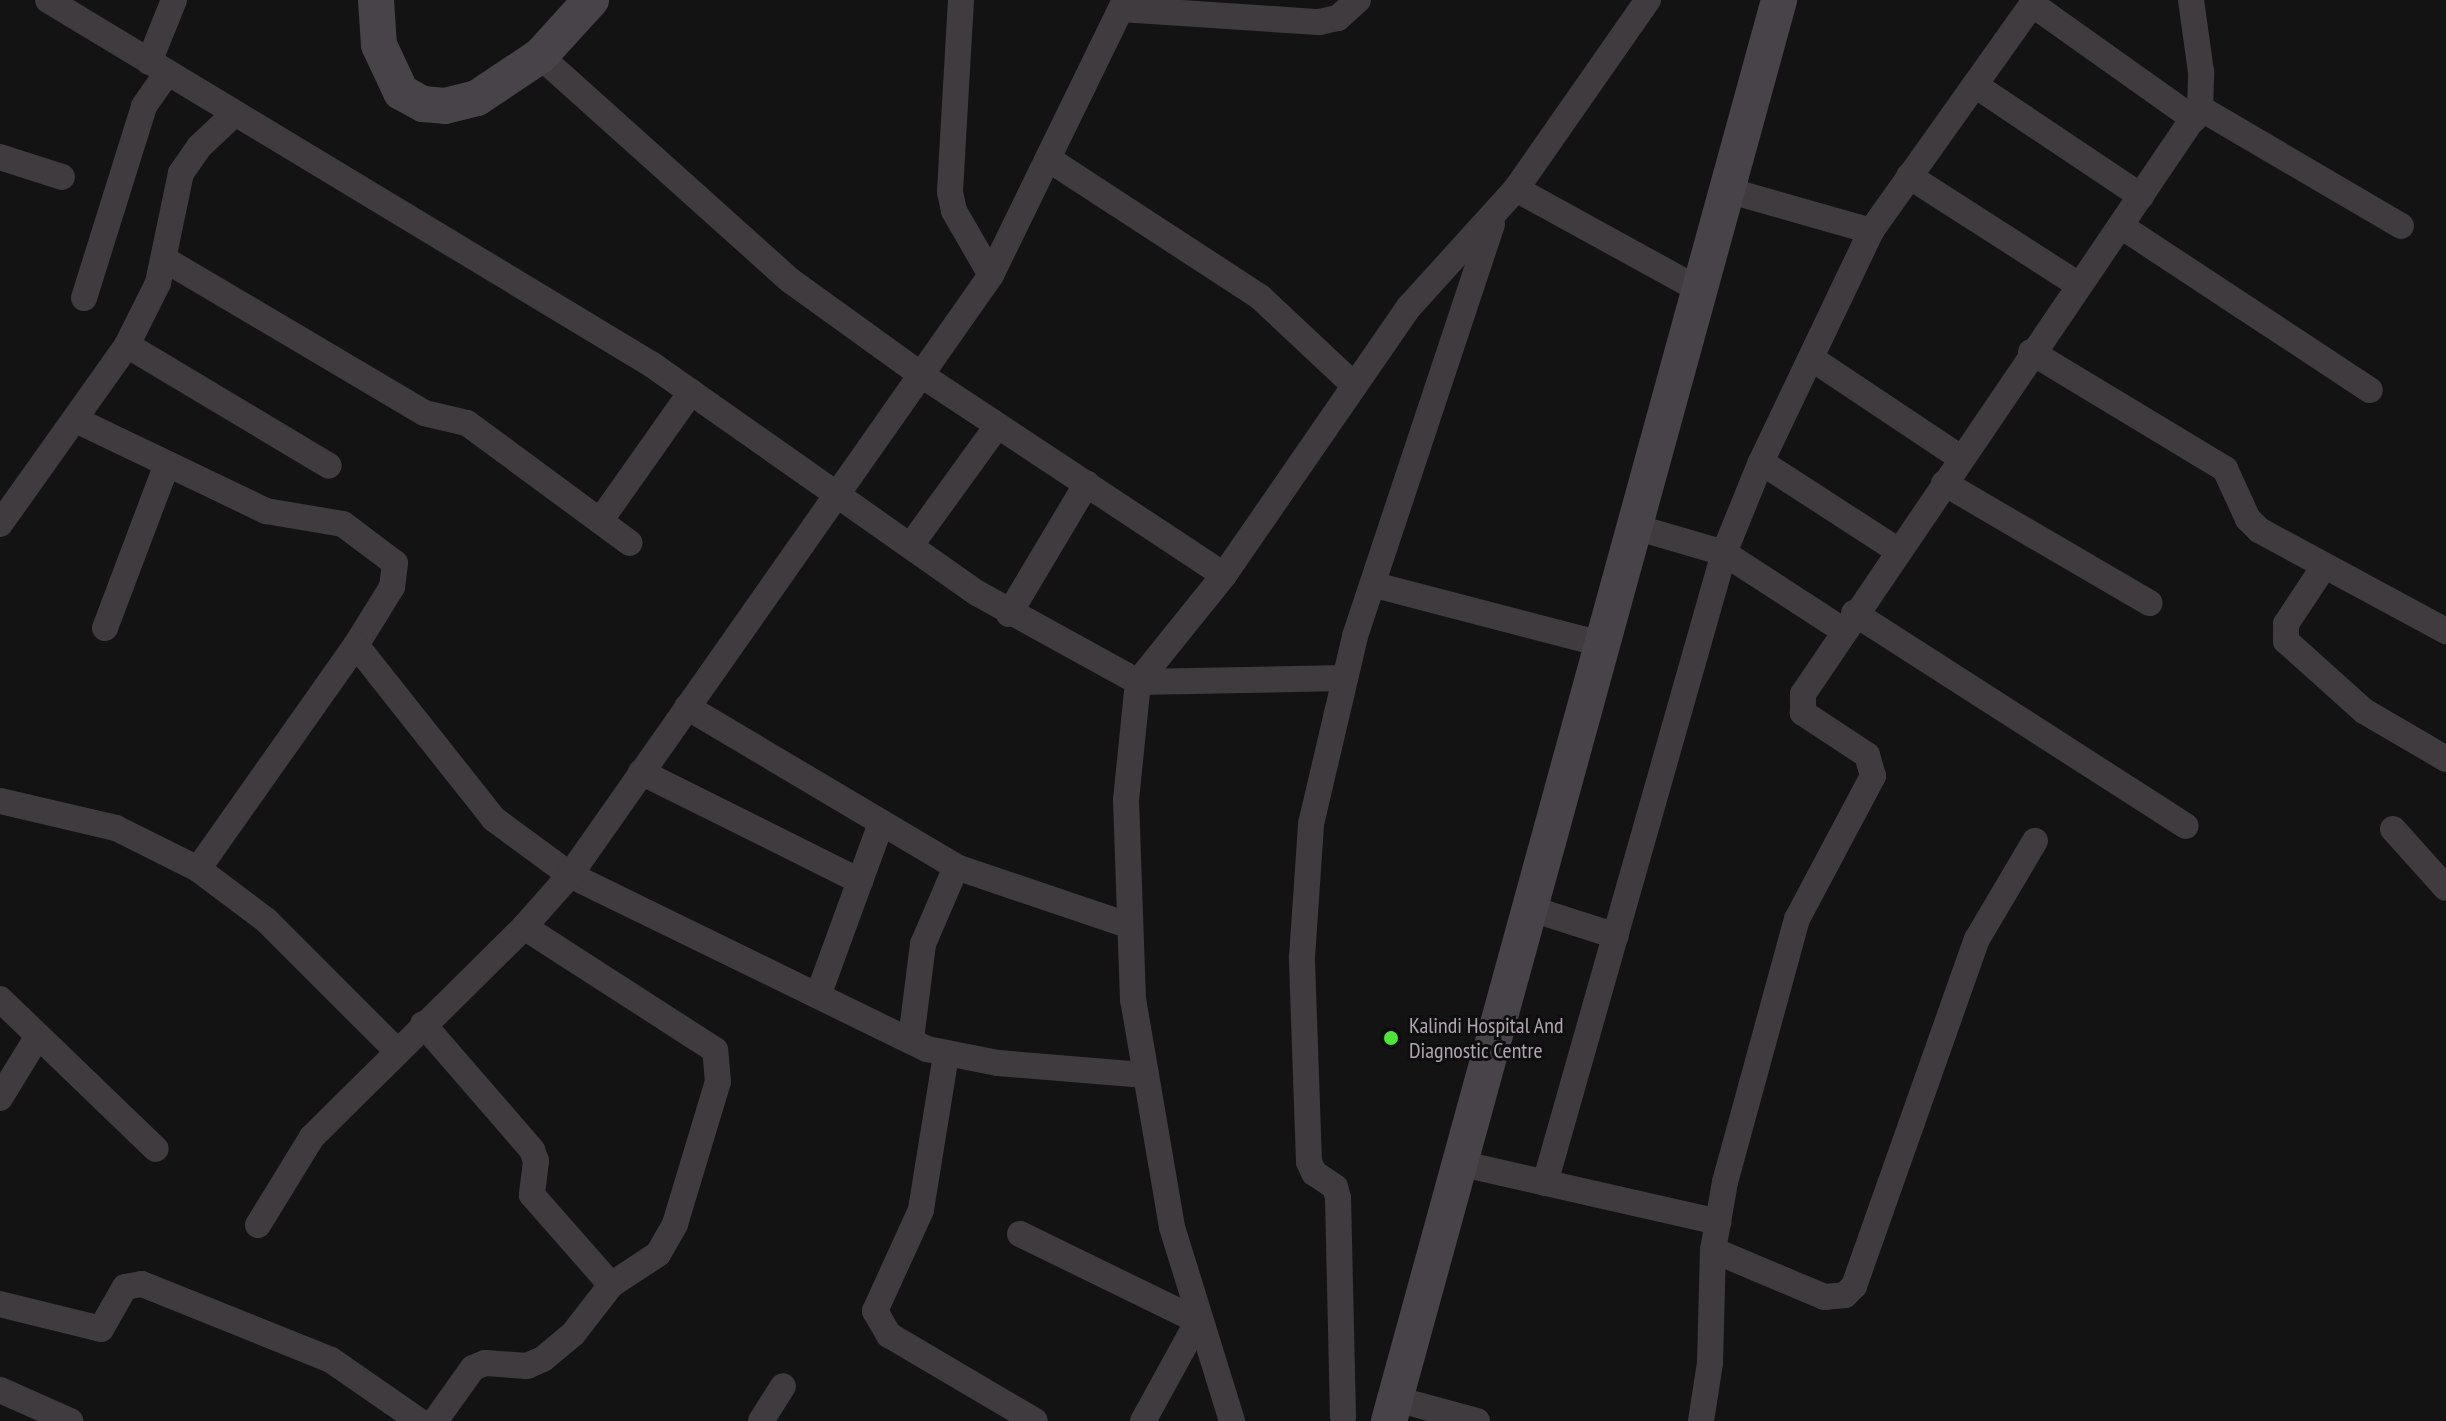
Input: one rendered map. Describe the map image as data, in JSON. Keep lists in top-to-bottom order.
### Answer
{
  "places": ["Kalindi Hospital And Diagnostic Centre"]
}
